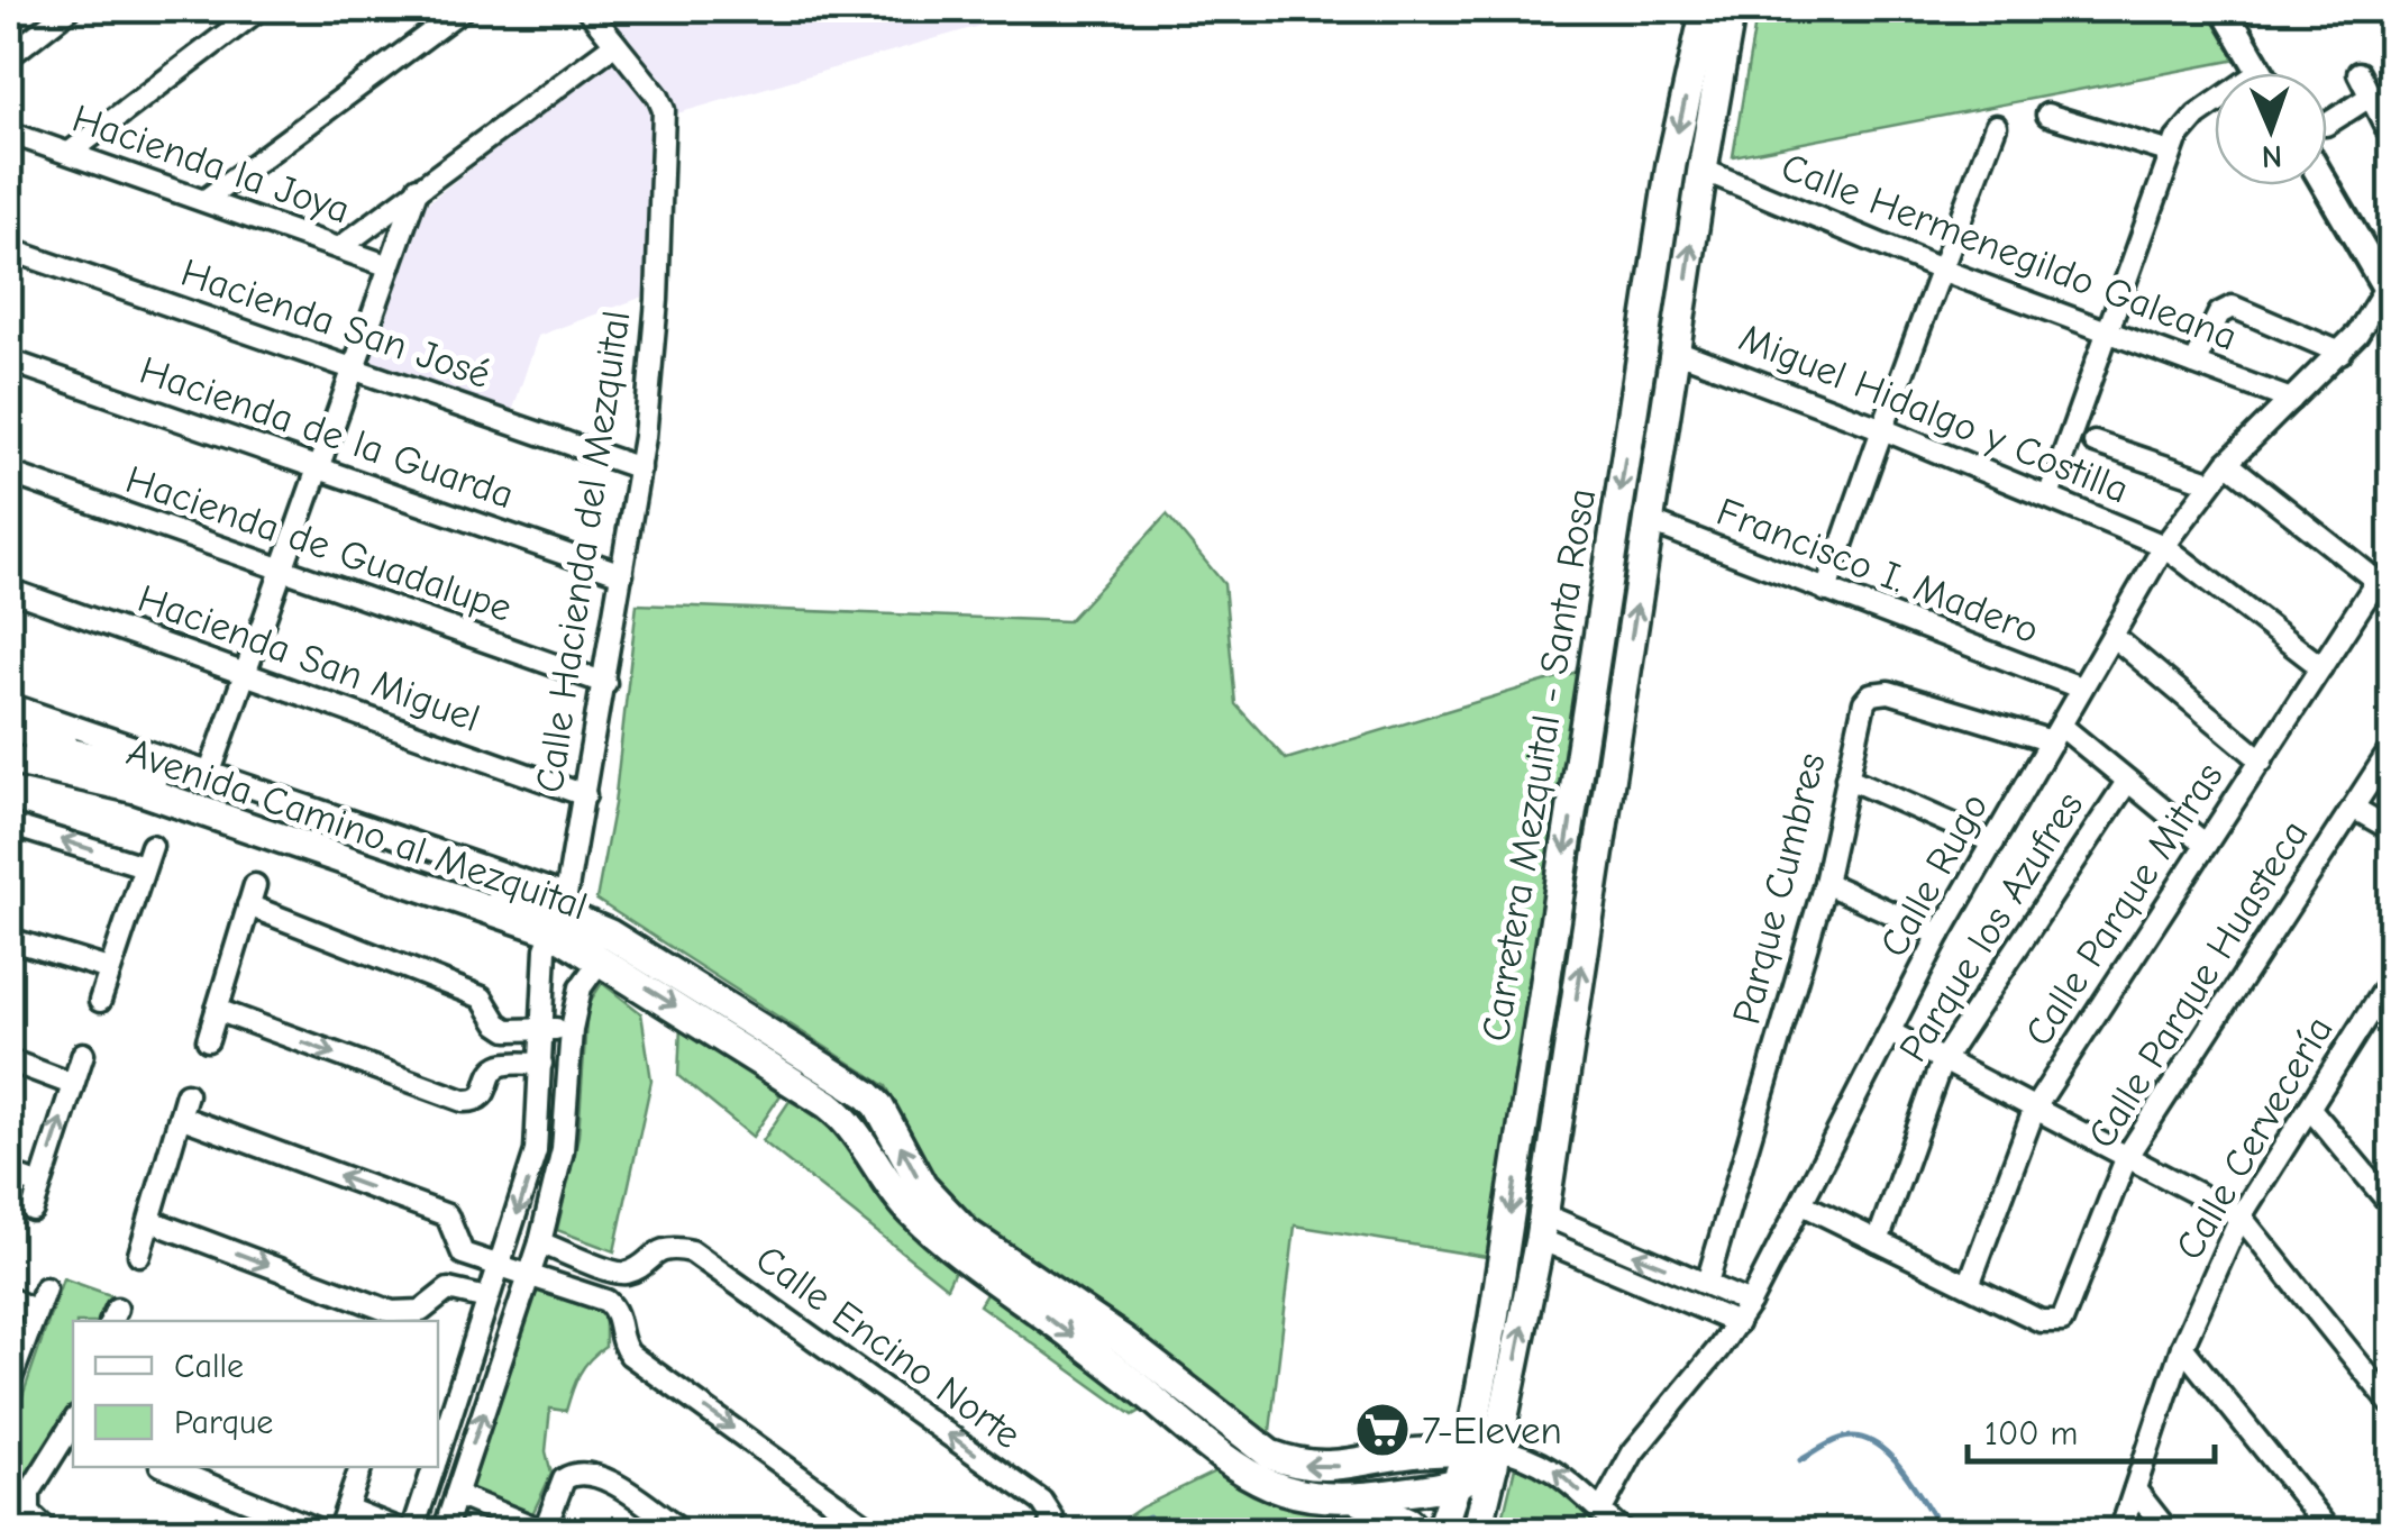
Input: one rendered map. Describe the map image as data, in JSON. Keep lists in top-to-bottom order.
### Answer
{
  "streets": {
    "main road": ["Carretera Mezquital - Santa Rosa", "Avenida Camino al Mezquital"],
    "street": [
      "Hacienda la Joya",
      "Calle Hermenegildo Galeana",
      "Hacienda San José",
      "Miguel Hidalgo y Costilla",
      "Hacienda de la Guarda",
      "Hacienda de Guadalupe",
      "Calle Hacienda del Mezquital",
      "Francisco I. Madero",
      "Hacienda San Miguel",
      "Calle Rugo",
      "Parque Cumbres",
      "Calle Parque Mitras",
      "Parque los Azufres",
      "Calle Parque Huasteca",
      "Calle Cervecería",
      "Calle Encino Norte"
    ]
  },
  "crossings": [
    ["Calle Hermenegildo Galeana", "Carretera Mezquital - Santa Rosa"],
    ["Calle Hermenegildo Galeana", "Calle Rugo"],
    ["Hacienda San José", "Calle Hacienda del Mezquital"],
    ["Miguel Hidalgo y Costilla", "Carretera Mezquital - Santa Rosa"],
    ["Miguel Hidalgo y Costilla", "Calle Rugo"],
    ["Miguel Hidalgo y Costilla", "Calle Parque Mitras"],
    ["Hacienda de la Guarda", "Calle Hacienda del Mezquital"],
    ["Hacienda de Guadalupe", "Calle Hacienda del Mezquital"],
    ["Calle Hacienda del Mezquital", "Hacienda San Miguel"],
    ["Calle Hacienda del Mezquital", "Avenida Camino al Mezquital"],
    ["Francisco I. Madero", "Carretera Mezquital - Santa Rosa"],
    ["Francisco I. Madero", "Calle Rugo"],
    ["Carretera Mezquital - Santa Rosa", "Avenida Camino al Mezquital"],
    ["Calle Rugo", "Parque Cumbres"],
    ["Calle Parque Mitras", "Calle Parque Huasteca"]
  ],
  "places": {
    "supermarket": ["7-Eleven"]
  },
  "legend": ["Calle", "Parque"],
  "scale_bar": "100 m",
  "north": "bottom"
}
